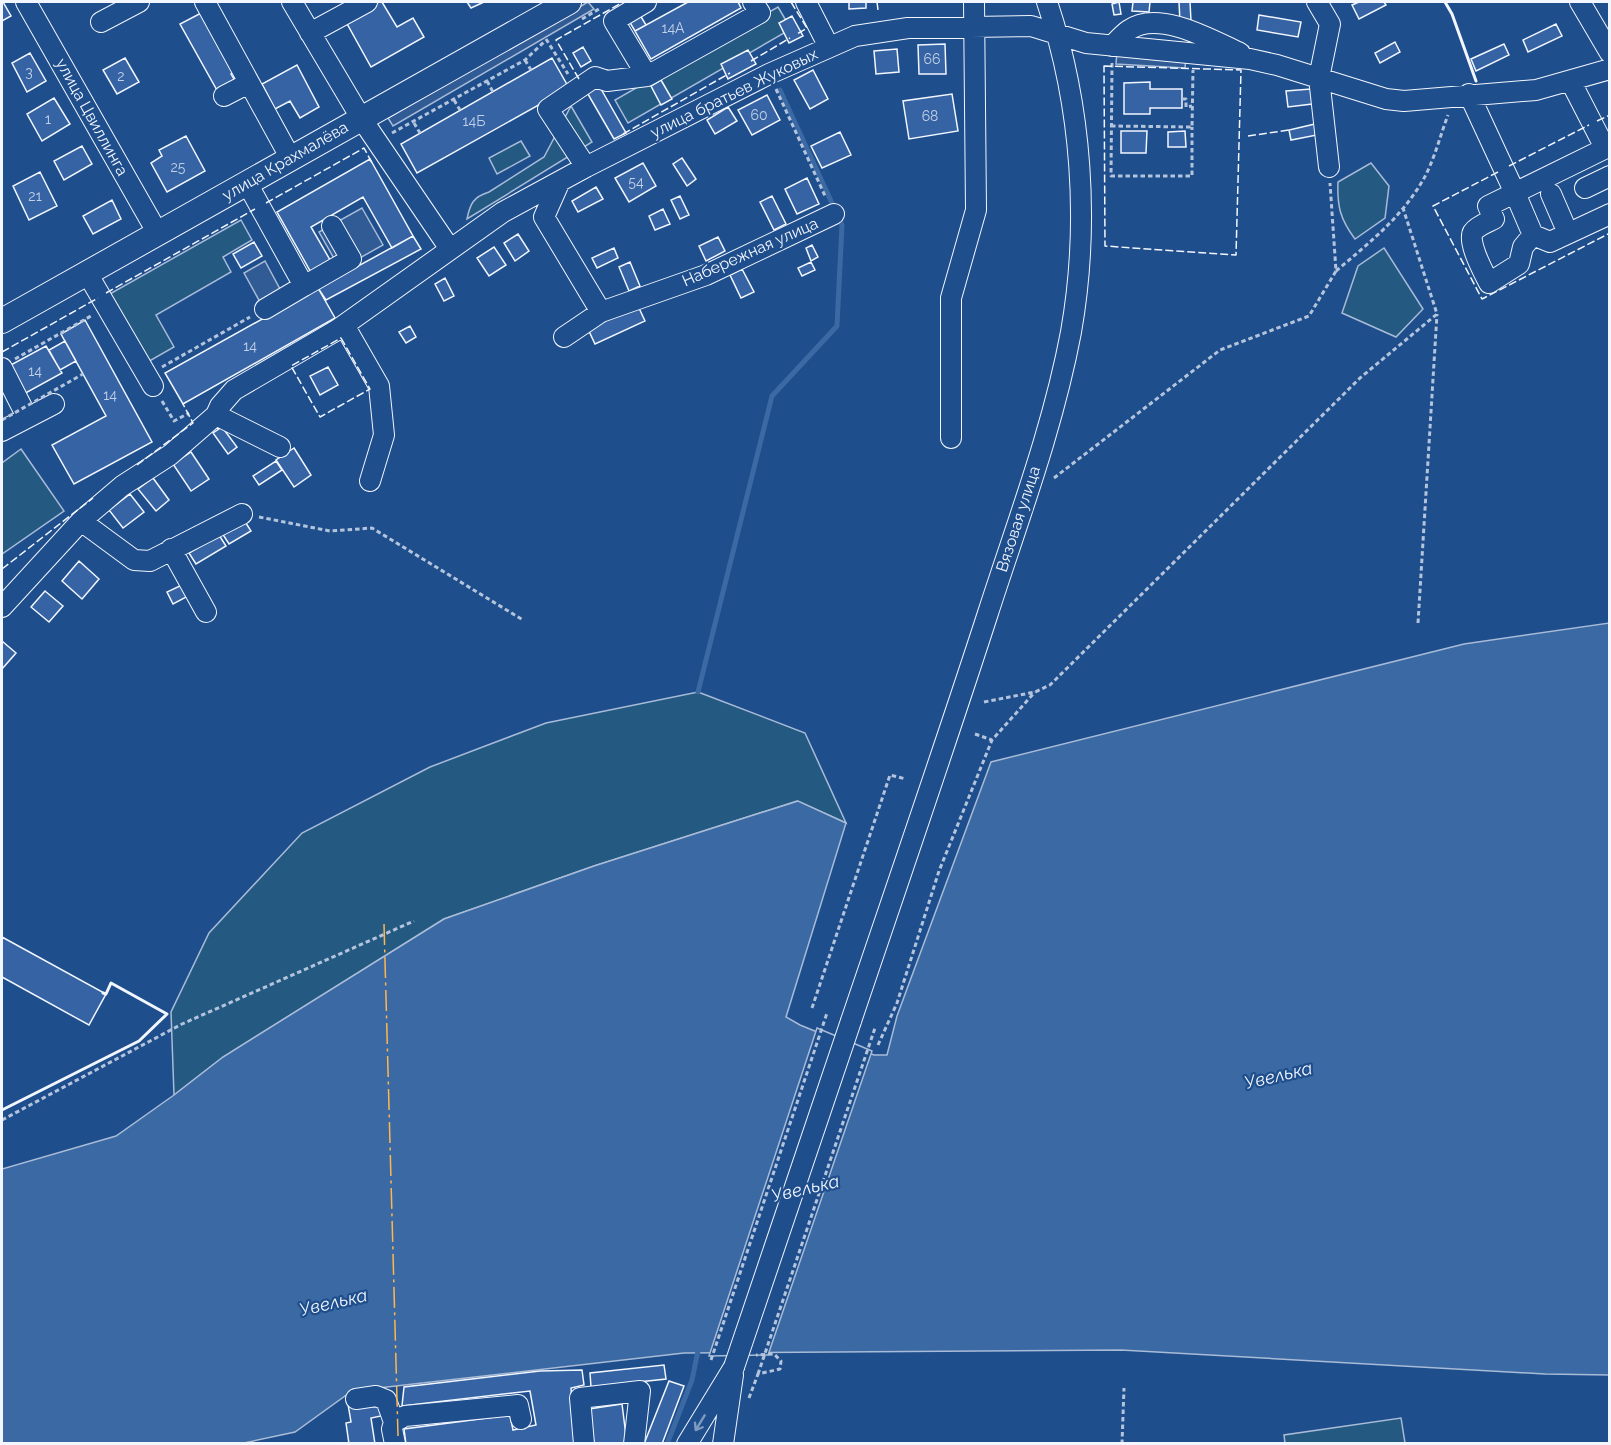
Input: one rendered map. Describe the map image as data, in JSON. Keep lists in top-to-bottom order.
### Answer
{
  "streets": {
    "main road": ["улица Крахмалёва"],
    "street": [
      "улица братьев Жуковых",
      "улица Цвиллинга",
      "Набережная улица",
      "Вязовая улица"
    ]
  },
  "crossings": [
    ["улица братьев Жуковых", "Вязовая улица"],
    ["улица Цвиллинга", "улица Крахмалёва"]
  ],
  "water": ["Увелька"],
  "house_numbers": [
    "14А",
    "66",
    "3",
    "2",
    "60",
    "68",
    "1",
    "14Б",
    "25",
    "54",
    "21",
    "14",
    "14",
    "14"
  ]
}
